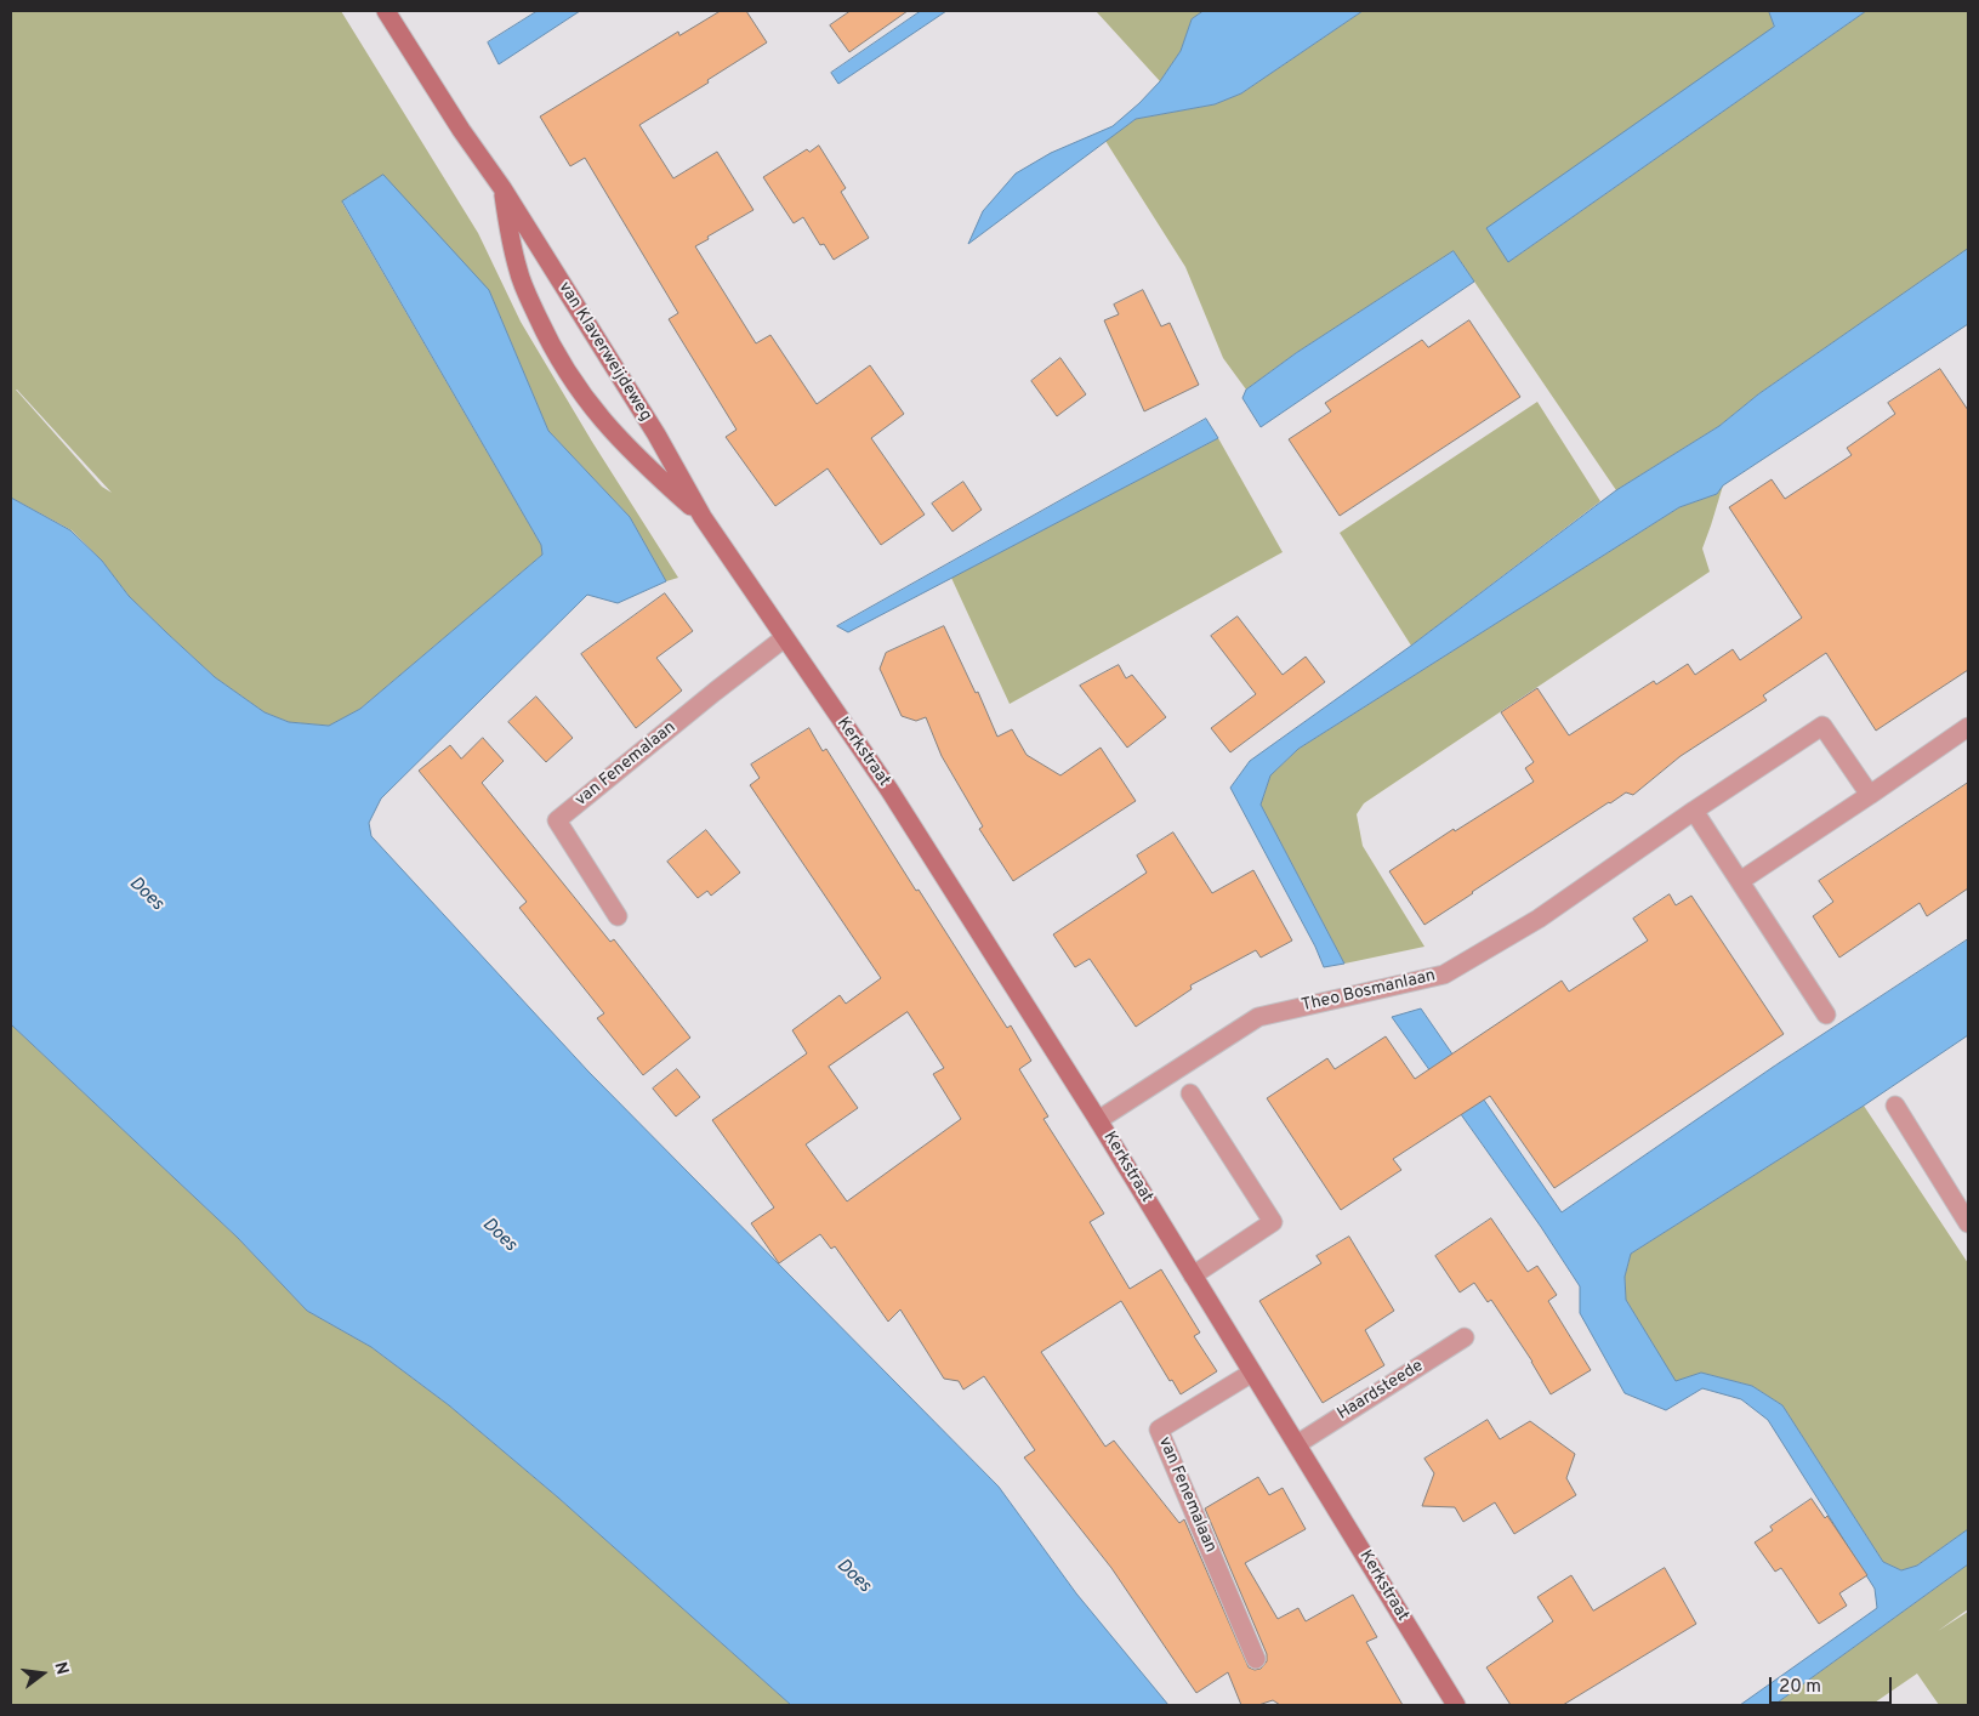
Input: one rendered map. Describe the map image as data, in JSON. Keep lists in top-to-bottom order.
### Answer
{
  "streets": {
    "street": [
      "van Klaverweijdeweg",
      "Kerkstraat",
      "van Fenemalaan",
      "Theo Bosmanlaan",
      "Haardsteede"
    ]
  },
  "crossings": [
    ["van Klaverweijdeweg", "Kerkstraat"],
    ["van Klaverweijdeweg", "van Fenemalaan"],
    ["Kerkstraat", "van Fenemalaan"],
    ["Kerkstraat", "Theo Bosmanlaan"],
    ["Kerkstraat", "Haardsteede"]
  ],
  "water": ["Does"],
  "scale_bar": "20 m",
  "north": "right"
}
